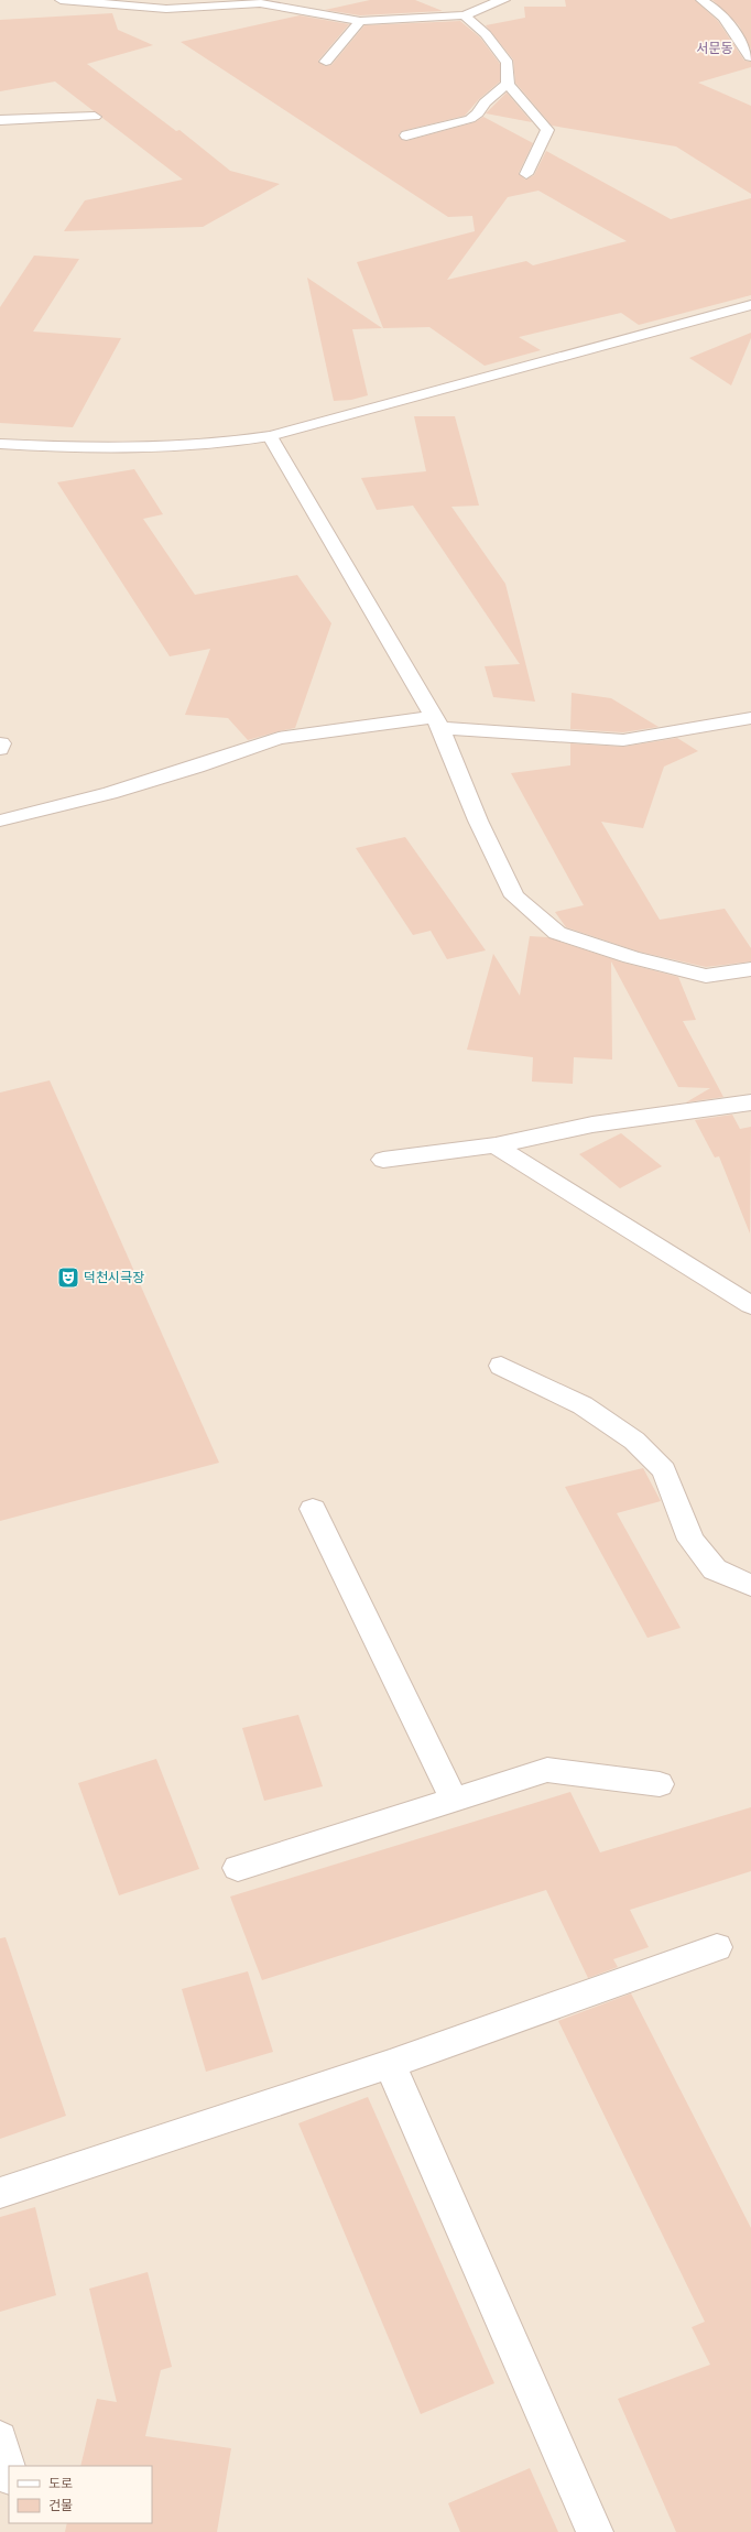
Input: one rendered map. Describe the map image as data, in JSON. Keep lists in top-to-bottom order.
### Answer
{
  "districts": ["서문동"],
  "places": {
    "theatre": ["덕천시극장"]
  },
  "legend": ["도로", "건물"]
}
